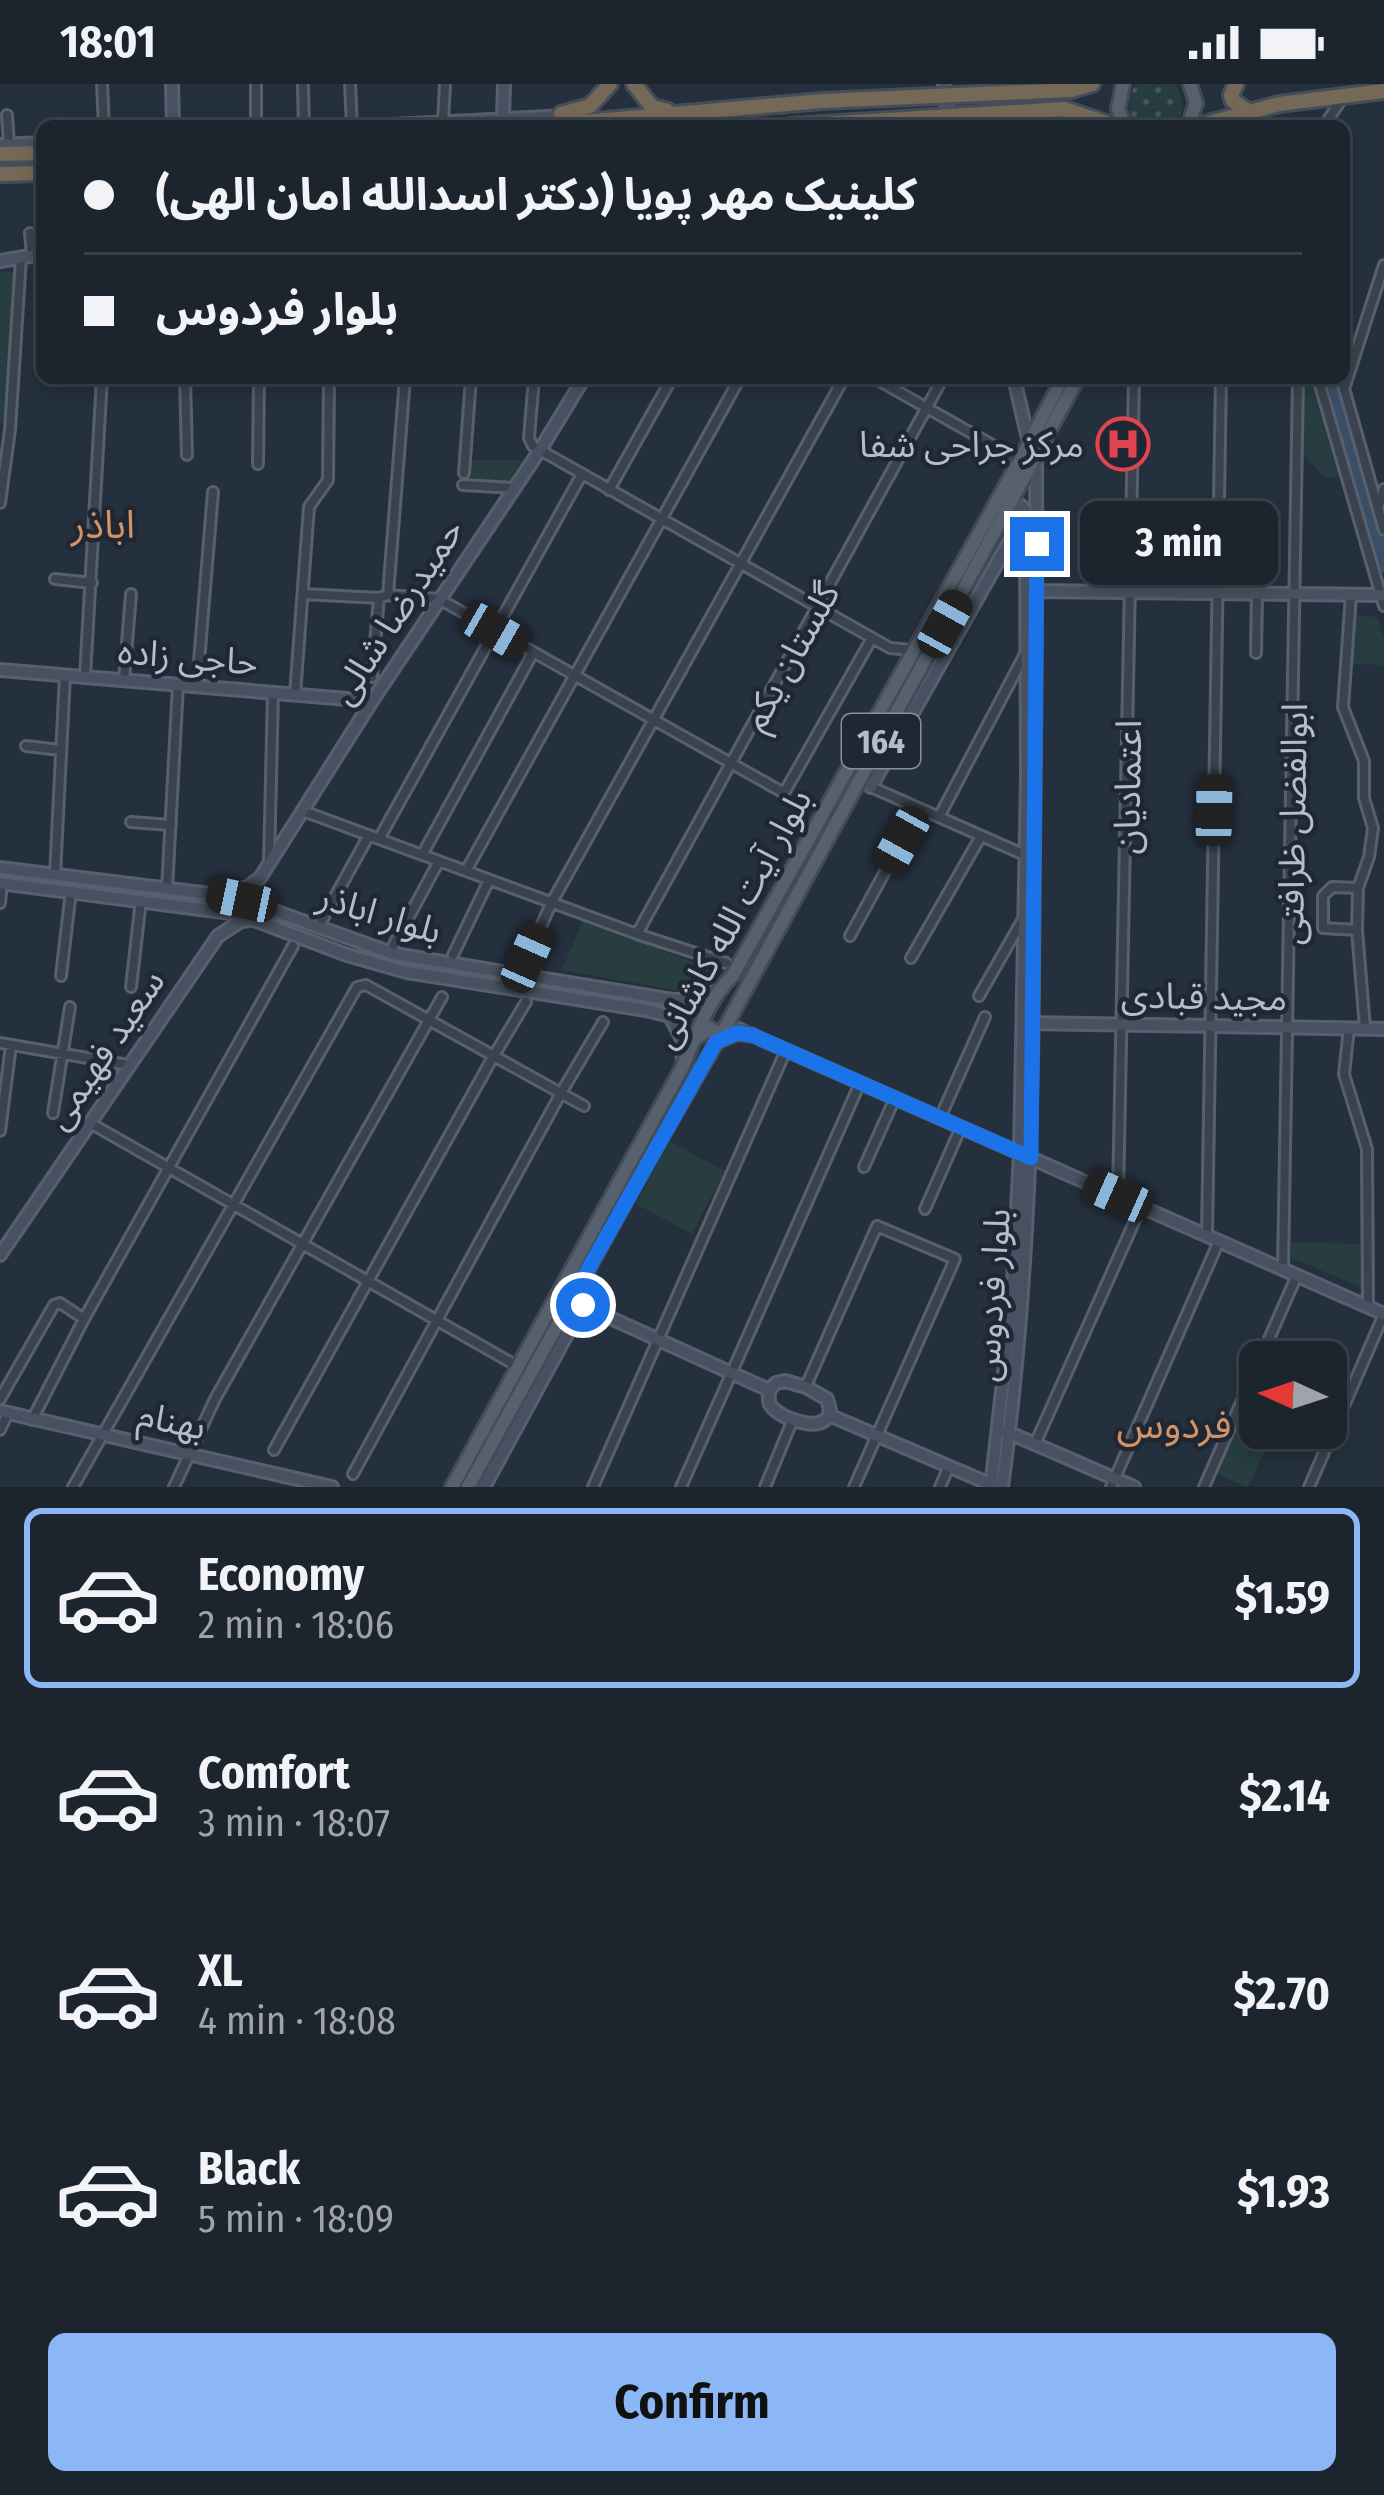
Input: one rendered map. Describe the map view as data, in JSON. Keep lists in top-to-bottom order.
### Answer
{
  "streets": {
    "main road": [
      "حمیدرضا شالی",
      "حاجی زاده",
      "164",
      "بلوار اباذر",
      "بلوار آیت الله کاشانی",
      "مجید قبادی",
      "سعید فهیمی",
      "بلوار فردوس",
      "بهنام"
    ],
    "street": ["گلستان یکم", "اعتمادیان", "ابوالفضل ظرافتی"]
  },
  "crossings": [
    ["حمیدرضا شالی", "حاجی زاده"],
    ["اعتمادیان", "مجید قبادی"],
    ["ابوالفضل ظرافتی", "مجید قبادی"],
    ["بلوار آیت الله کاشانی", "بلوار فردوس"],
    ["مجید قبادی", "بلوار فردوس"]
  ],
  "districts": ["اباذر", "فردوس"],
  "places": {
    "hospital": ["مرکز جراحی شفا"]
  },
  "north": "left",
  "page": {
    "status": "18:01",
    "banner": ["کلینیک مهر پویا (دکتر اسدالله امان الهی)", "بلوار فردوس"],
    "bubble": "3 min",
    "list": [
      {
        "name": "Economy",
        "note": "2 min · 18:06",
        "value": "$1.59"
      },
      {
        "name": "Comfort",
        "note": "3 min · 18:07",
        "value": "$2.14"
      },
      {
        "name": "XL",
        "note": "4 min · 18:08",
        "value": "$2.70"
      },
      {
        "name": "Black",
        "note": "5 min · 18:09",
        "value": "$1.93"
      }
    ],
    "buttons": "Confirm"
  }
}
